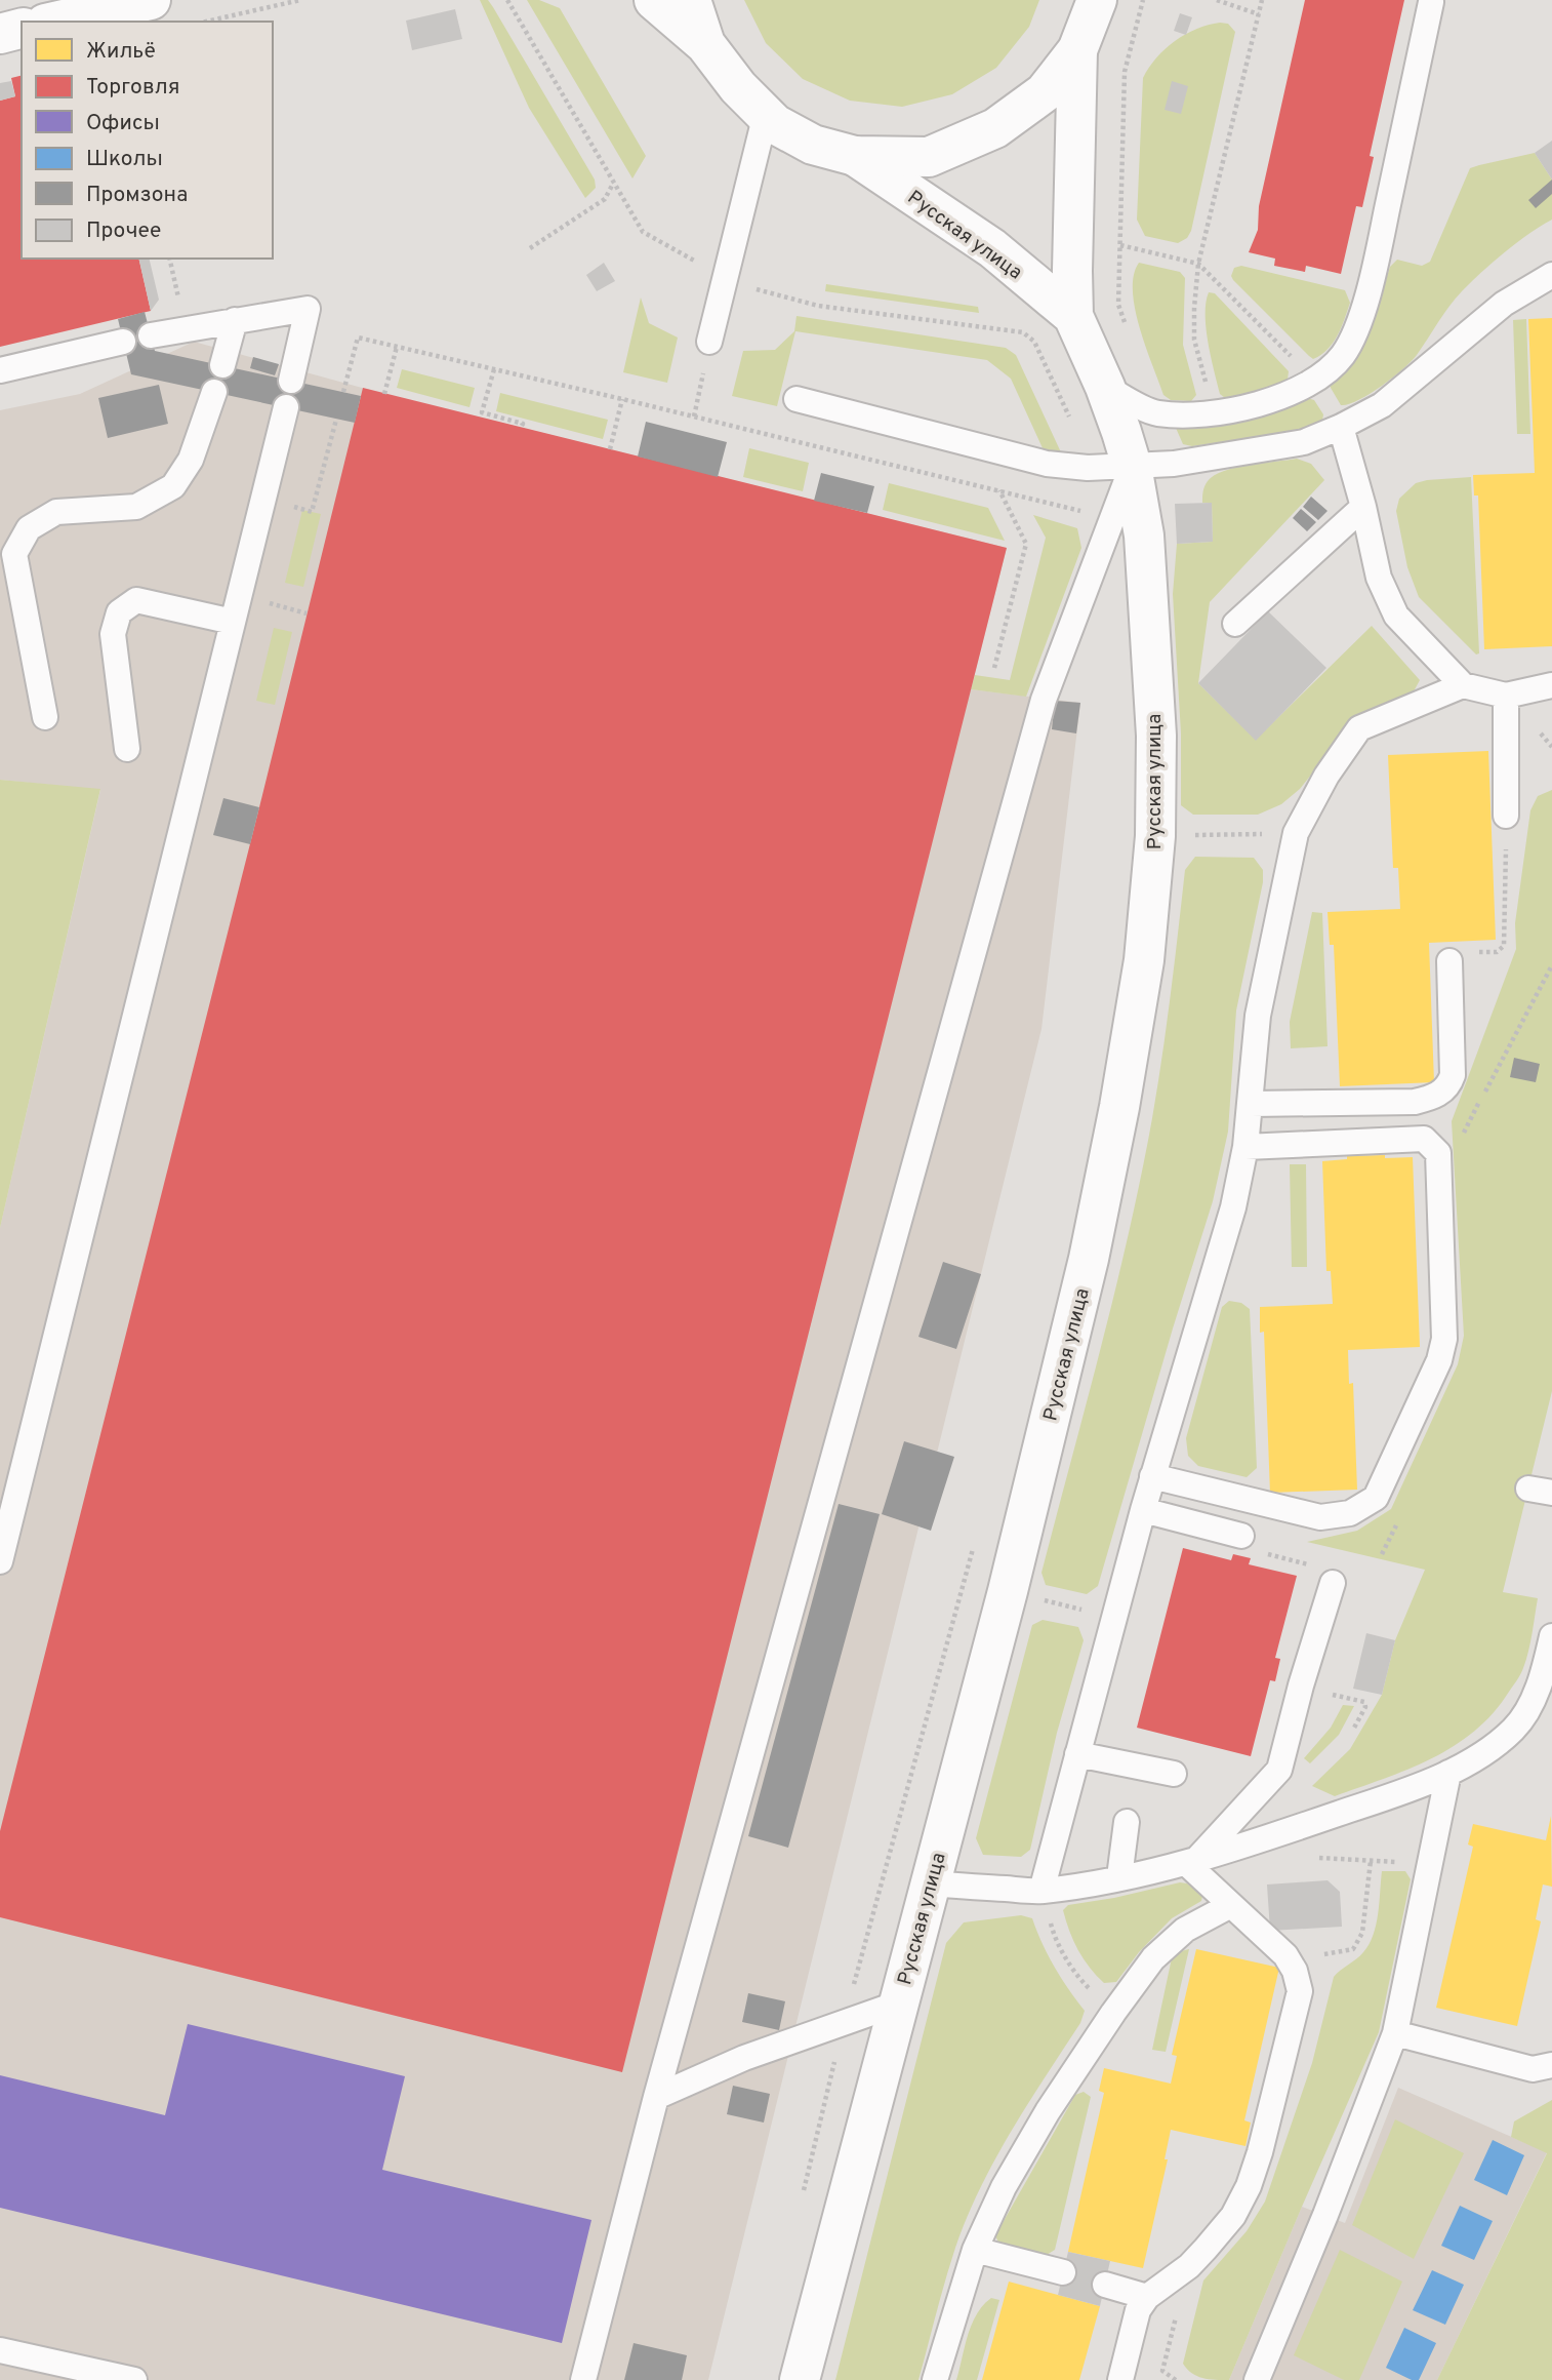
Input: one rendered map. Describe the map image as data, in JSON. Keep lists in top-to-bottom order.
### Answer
{
  "streets": {
    "main road": ["Русская улица"]
  },
  "legend": [
    "Жильё",
    "Торговля",
    "Офисы",
    "Школы",
    "Промзона",
    "Прочее"
  ]
}
